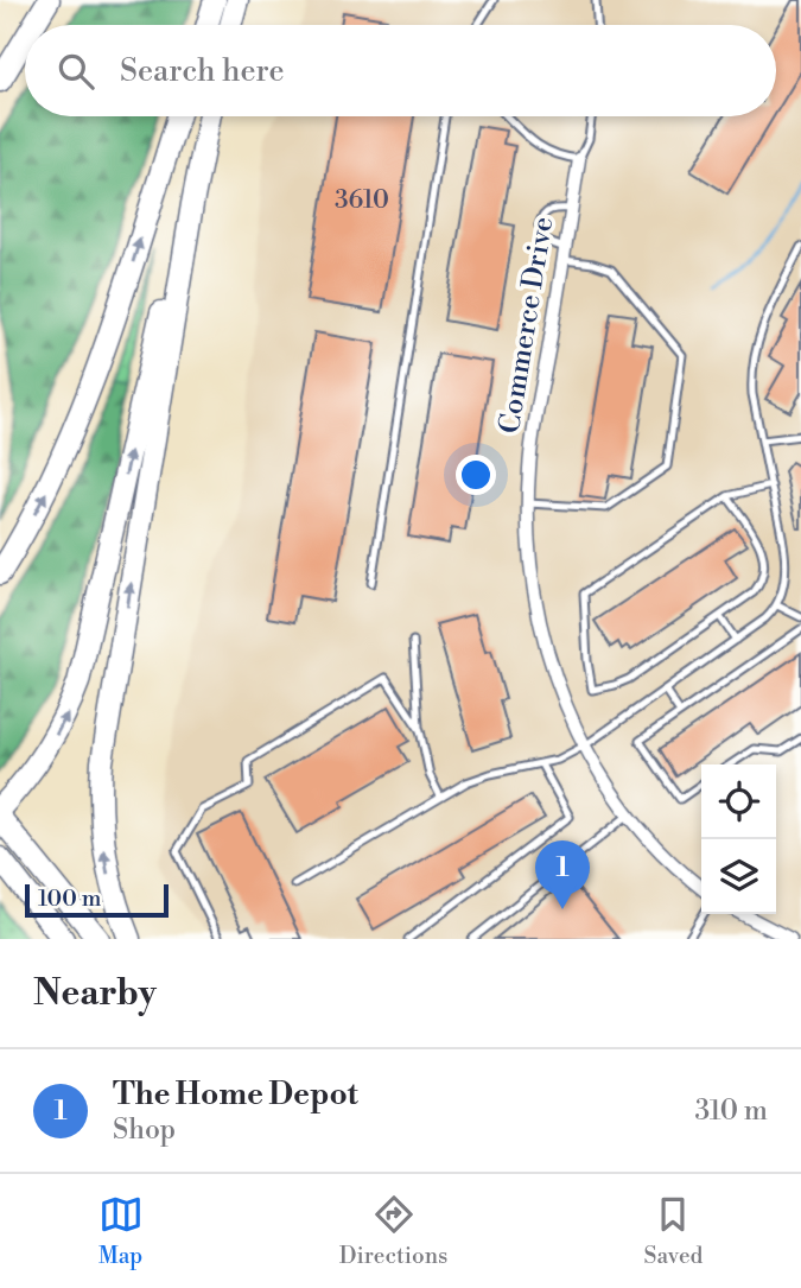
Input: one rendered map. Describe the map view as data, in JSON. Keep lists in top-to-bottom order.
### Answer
{
  "streets": {
    "street": ["Commerce Drive"]
  },
  "house_numbers": ["3610"],
  "scale_bar": "100 m",
  "page": {
    "search": "Search here",
    "pins": "1",
    "scale": "100 m",
    "heading": "Nearby",
    "list": [
      {
        "mark": "1",
        "name": "The Home Depot",
        "note": "Shop",
        "value": "310 m"
      }
    ],
    "nav": ["Map", "Directions", "Saved"]
  }
}
